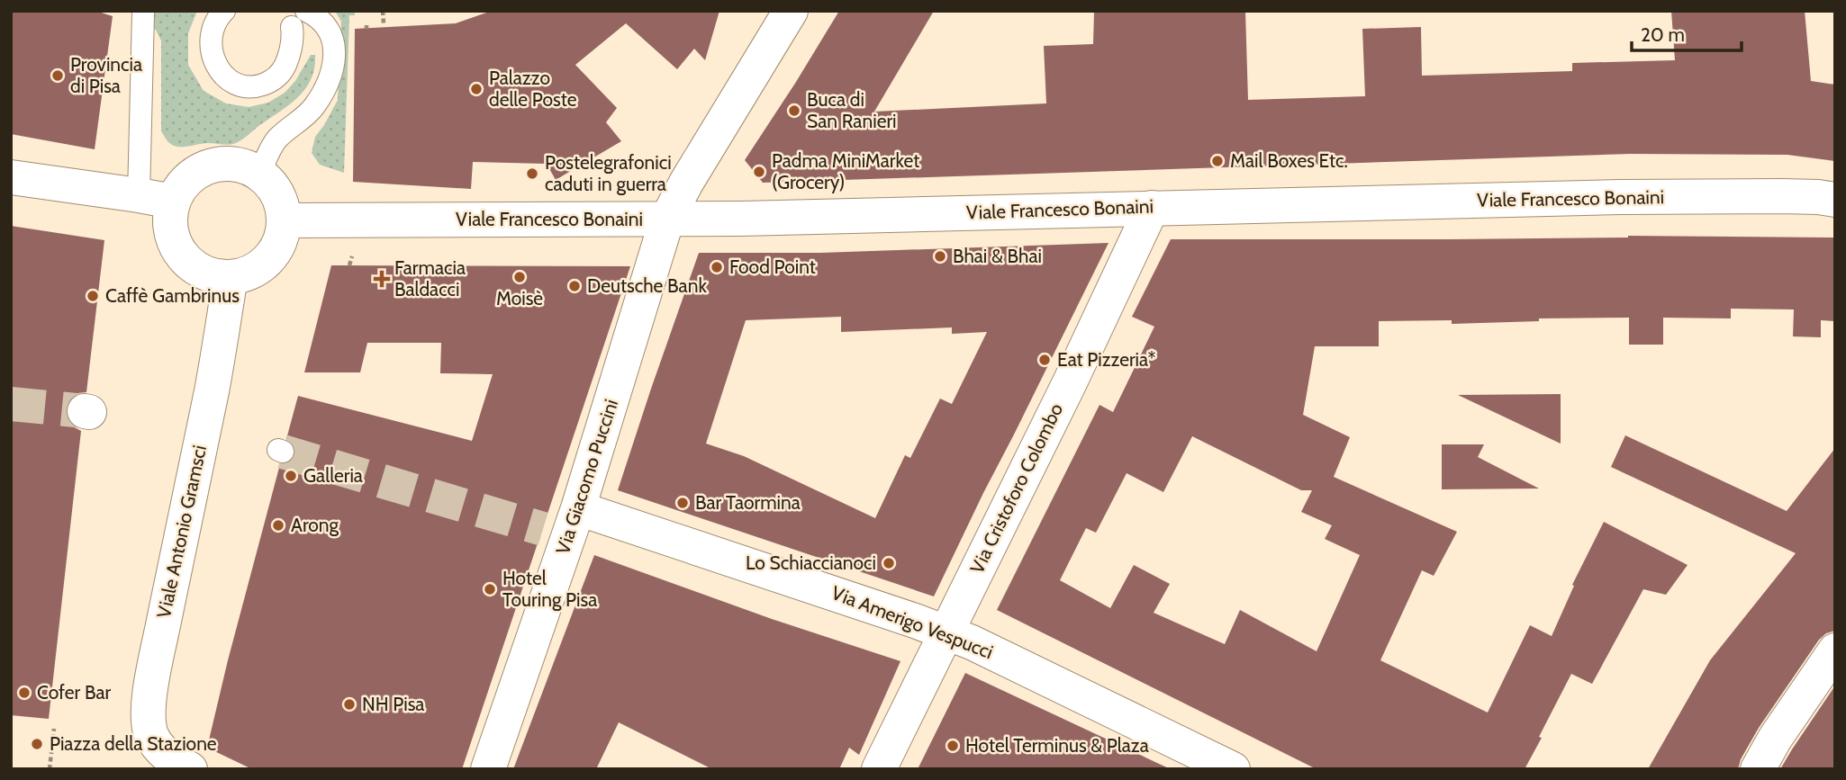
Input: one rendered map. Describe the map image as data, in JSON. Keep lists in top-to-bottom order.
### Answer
{
  "streets": {
    "street": [
      "Viale Francesco Bonaini",
      "Via Giacomo Puccini",
      "Via Cristoforo Colombo",
      "Viale Antonio Gramsci",
      "Via Amerigo Vespucci"
    ]
  },
  "crossings": [
    ["Viale Francesco Bonaini", "Via Giacomo Puccini"],
    ["Viale Francesco Bonaini", "Via Cristoforo Colombo"],
    ["Viale Francesco Bonaini", "Viale Antonio Gramsci"],
    ["Via Giacomo Puccini", "Via Amerigo Vespucci"],
    ["Via Cristoforo Colombo", "Via Amerigo Vespucci"]
  ],
  "places": {
    "other": [
      "Provincia di Pisa",
      "Palazzo delle Poste",
      "Buca di San Ranieri",
      "Mail Boxes Etc.",
      "Padma MiniMarket (Grocery)",
      "Postelegrafonici caduti in guerra",
      "Bhai & Bhai",
      "Food Point",
      "Moisè",
      "Deutsche Bank",
      "Caffè Gambrinus",
      "Eat Pizzeria*",
      "Galleria",
      "Bar Taormina",
      "Arong",
      "Lo Schiaccianoci",
      "Hotel Touring Pisa",
      "Cofer Bar",
      "NH Pisa",
      "Piazza della Stazione",
      "Hotel Terminus & Plaza"
    ],
    "health": ["Farmacia Baldacci"]
  },
  "scale_bar": "20 m"
}
